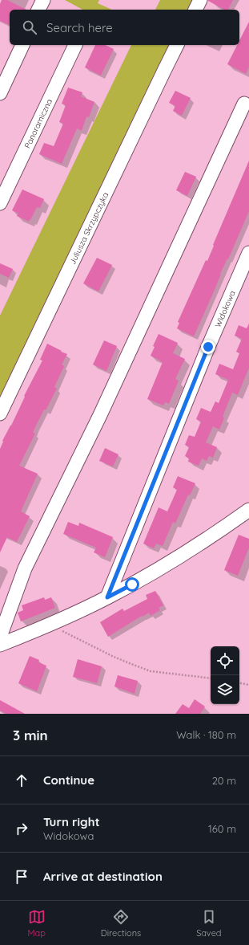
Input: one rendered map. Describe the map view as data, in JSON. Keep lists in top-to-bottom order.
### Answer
{
  "streets": {
    "street": ["Panoramiczna", "Juliusza Skrzypczyka", "Widokowa"]
  },
  "page": {
    "search": "Search here",
    "heading": ["3 min", "Walk · 180 m"],
    "list": [
      ["Continue", "20 m"],
      ["Turn right", "Widokowa", "160 m"],
      "Arrive at destination"
    ],
    "nav": ["Map", "Directions", "Saved"]
  }
}
